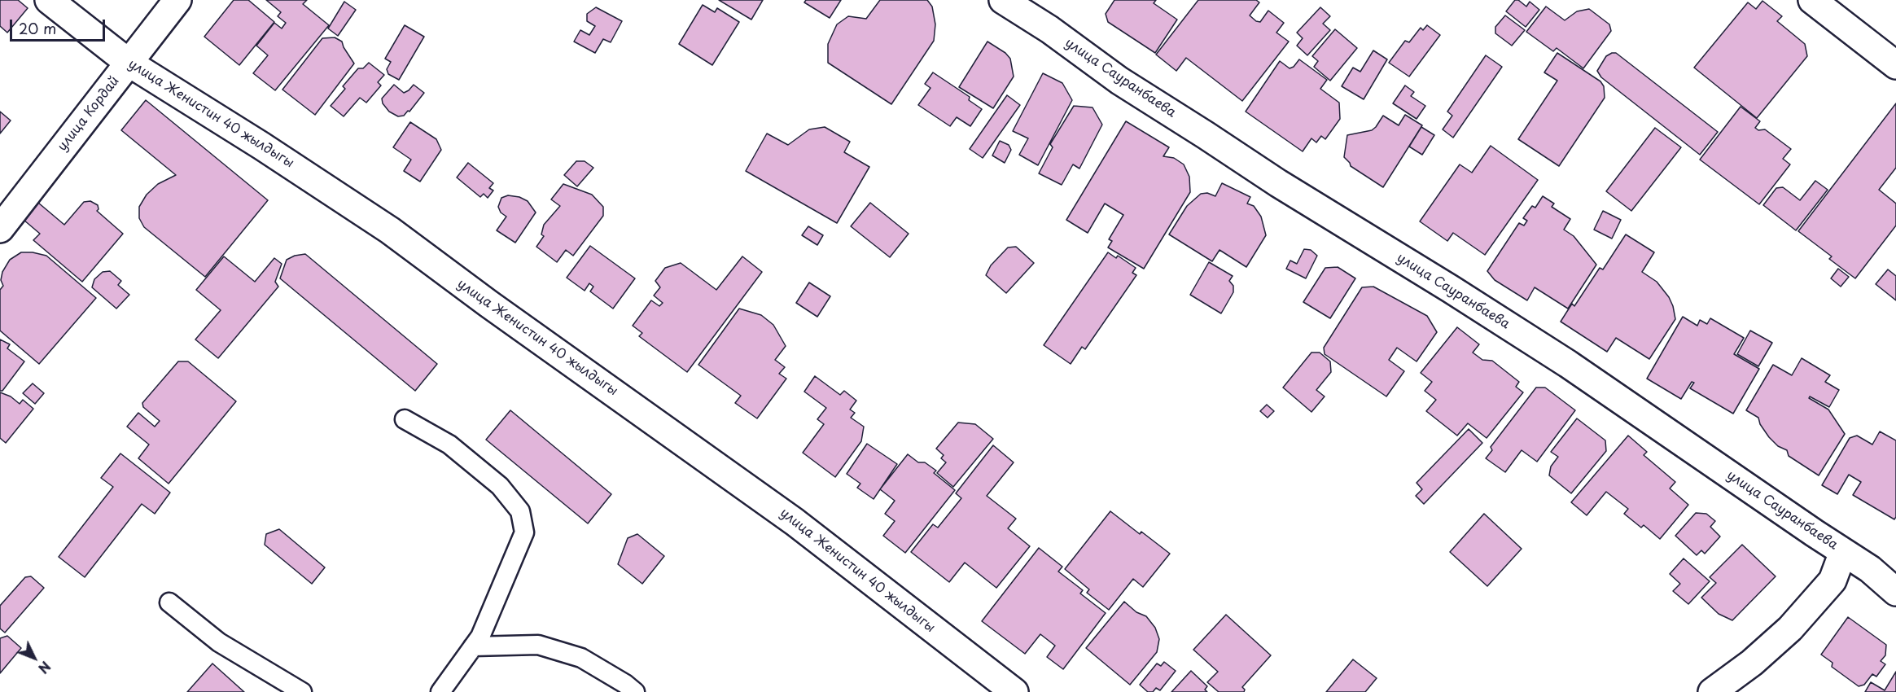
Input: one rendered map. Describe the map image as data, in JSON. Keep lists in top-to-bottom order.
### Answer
{
  "streets": {
    "street": ["улица Сауранбаева", "улица Кордай", "улица Женистин 40 жылдыгы"]
  },
  "crossings": [
    ["улица Кордай", "улица Женистин 40 жылдыгы"]
  ],
  "scale_bar": "20 m",
  "north": "bottom right"
}
